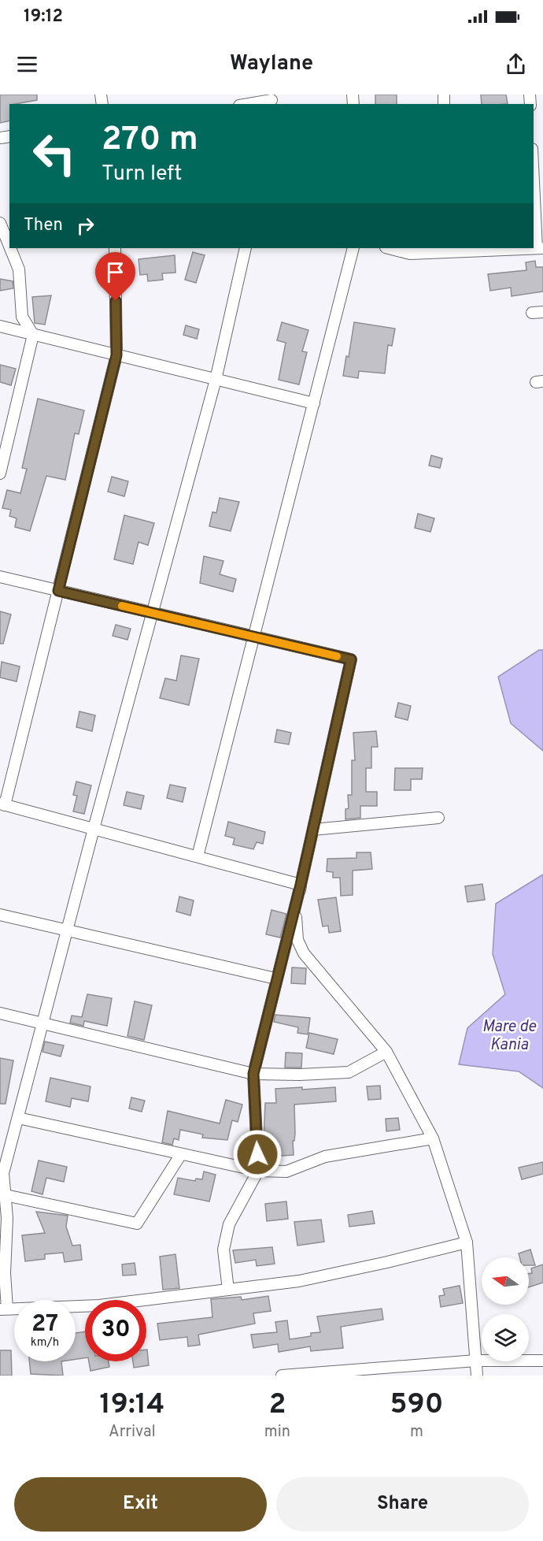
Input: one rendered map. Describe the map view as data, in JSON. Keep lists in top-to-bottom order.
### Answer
{
  "water": ["Mare de Kania"],
  "north": "left",
  "page": {
    "status": "19:12",
    "header": "Waylane",
    "turn": ["270 m", "Turn left"],
    "then": "Then",
    "speed": "27 km/h",
    "limit": "30",
    "eta": [
      "19:14",
      "Arrival",
      "2",
      "min",
      "590",
      "m"
    ],
    "buttons": ["Exit", "Share"]
  }
}
